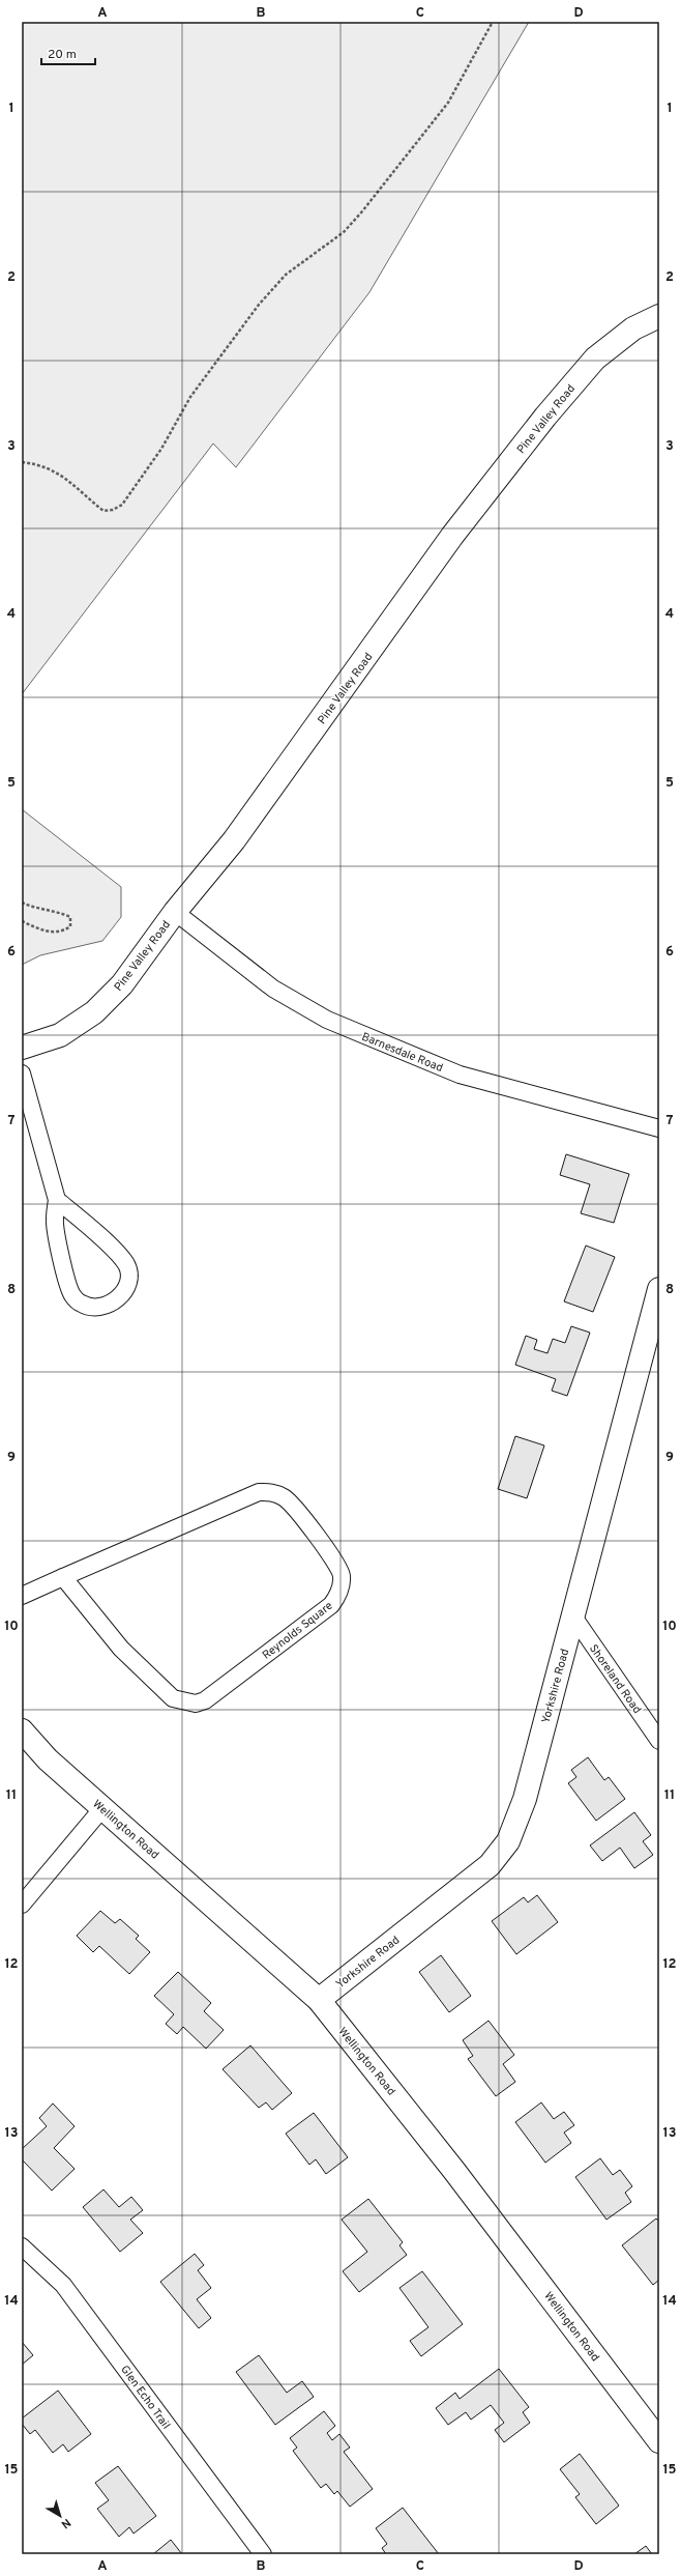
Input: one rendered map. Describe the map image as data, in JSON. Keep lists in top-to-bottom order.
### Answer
{
  "streets": {
    "street": [
      "Pine Valley Road",
      "Barnesdale Road",
      "Reynolds Square",
      "Shoreland Road",
      "Yorkshire Road",
      "Wellington Road",
      "Glen Echo Trail"
    ]
  },
  "crossings": [
    ["Pine Valley Road", "Barnesdale Road"],
    ["Shoreland Road", "Yorkshire Road"],
    ["Yorkshire Road", "Wellington Road"]
  ],
  "scale_bar": "20 m",
  "north": "bottom right",
  "grid": {
    "columns": [
      "A",
      "B",
      "C",
      "D"
    ],
    "rows": [
      "1",
      "2",
      "3",
      "4",
      "5",
      "6",
      "7",
      "8",
      "9",
      "10",
      "11",
      "12",
      "13",
      "14",
      "15"
    ]
  }
}
